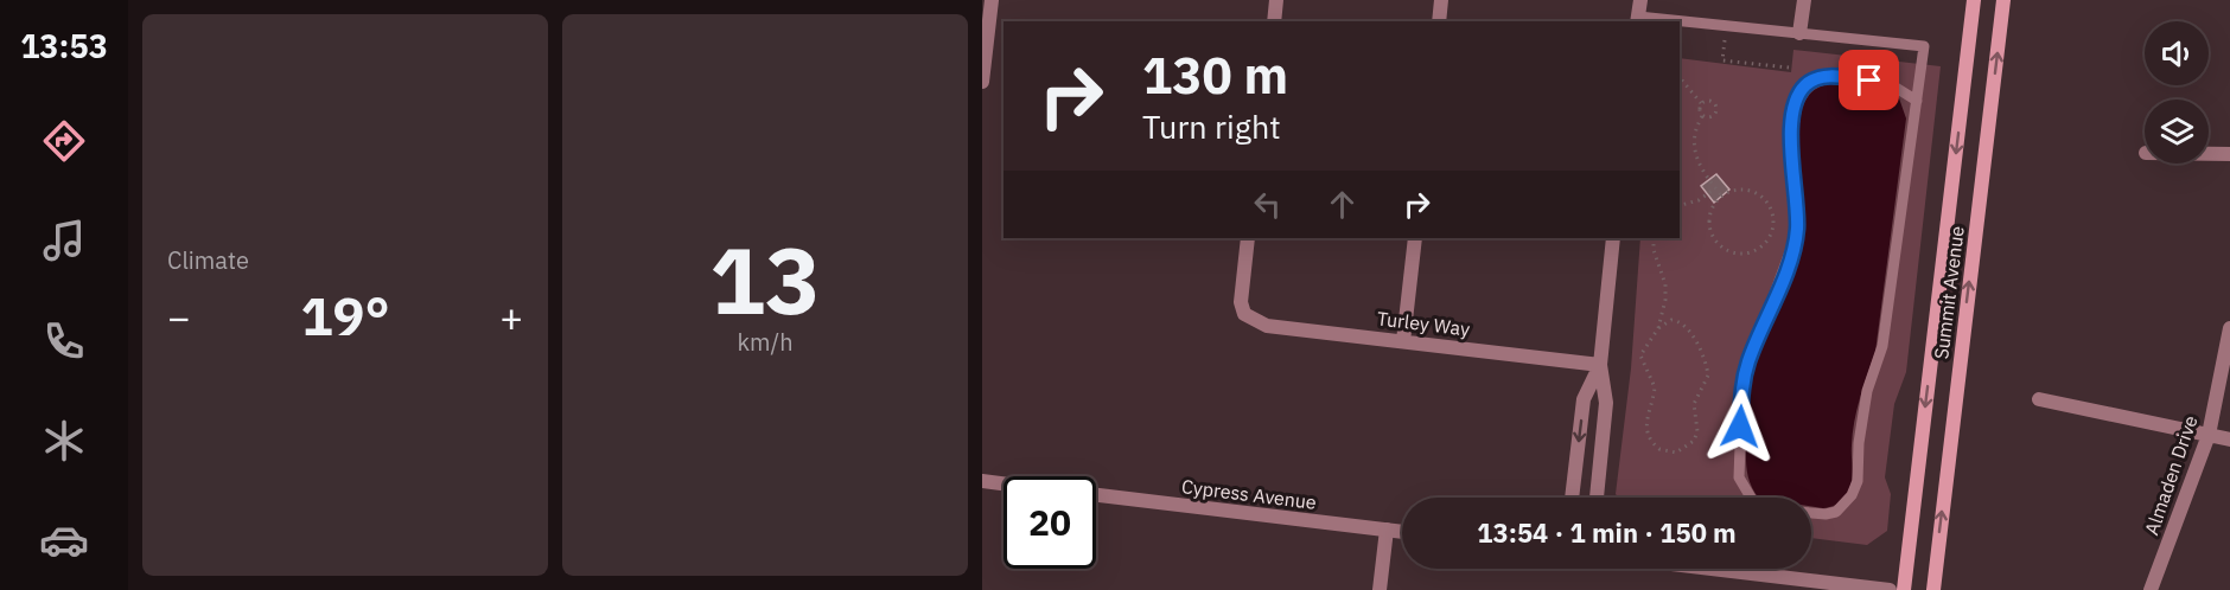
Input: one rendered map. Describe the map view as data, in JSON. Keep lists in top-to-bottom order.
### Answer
{
  "streets": {
    "main road": ["Summit Avenue"],
    "street": ["Turley Way", "Almaden Drive", "Cypress Avenue"]
  },
  "page": {
    "tabs": "13:53",
    "tile": [
      "Climate",
      ["13", "km/h"]
    ],
    "turn": ["130 m", "Turn right"],
    "heat": ["−", "19°", "+"],
    "limit": "20",
    "trip": "13:54 · 1 min · 150 m"
  }
}
